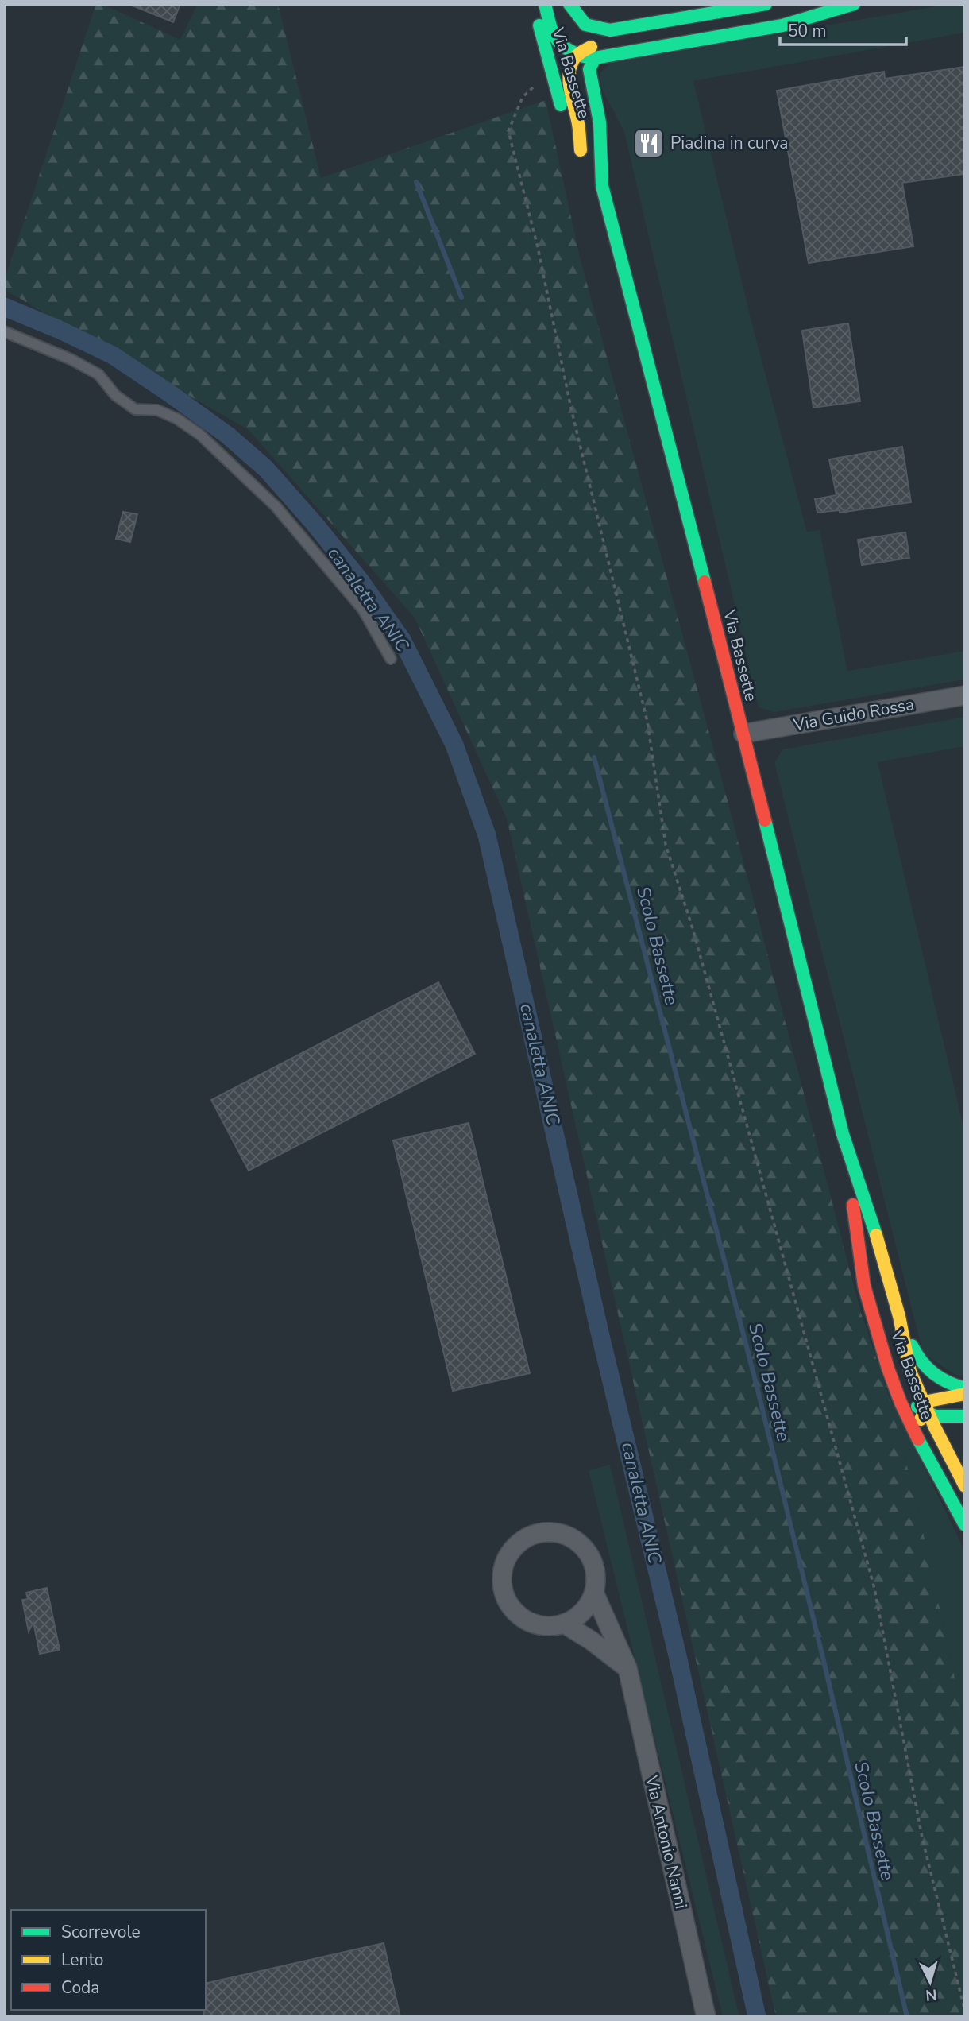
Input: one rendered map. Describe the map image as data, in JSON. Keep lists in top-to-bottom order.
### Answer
{
  "streets": {
    "main road": ["Via Bassette"],
    "street": ["Via Guido Rossa", "Via Antonio Nanni"]
  },
  "crossings": [
    ["Via Bassette", "Via Guido Rossa"]
  ],
  "water": ["canaletta ANIC", "Scolo Bassette"],
  "places": {
    "restaurant": ["Piadina in curva"]
  },
  "legend": ["Scorrevole", "Lento", "Coda"],
  "scale_bar": "50 m",
  "north": "bottom"
}
